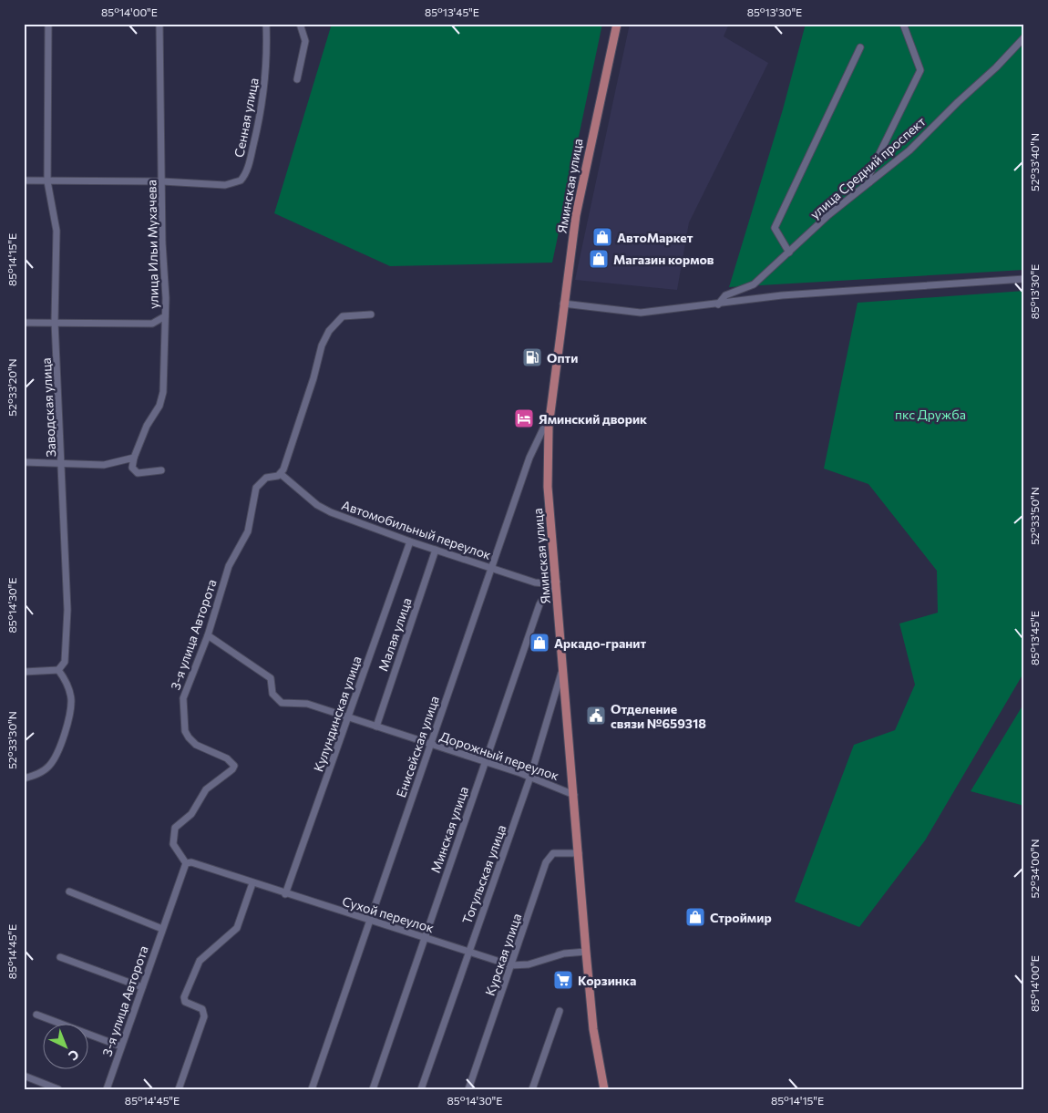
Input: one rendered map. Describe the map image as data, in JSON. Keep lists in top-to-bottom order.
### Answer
{
  "streets": {
    "main road": ["Яминская улица"],
    "street": [
      "Сенная улица",
      "улица Средний проспект",
      "улица Ильи Мухачева",
      "Заводская улица",
      "Автомобильный переулок",
      "3-я улица Авторота",
      "Малая улица",
      "Кулундинская улица",
      "Енисейская улица",
      "Дорожный переулок",
      "Минская улица",
      "Тогульская улица",
      "Сухой переулок",
      "Курская улица"
    ]
  },
  "crossings": [
    ["Сенная улица", "улица Ильи Мухачева"],
    ["Яминская улица", "Автомобильный переулок"],
    ["Яминская улица", "Енисейская улица"],
    ["Яминская улица", "Дорожный переулок"],
    ["Яминская улица", "Минская улица"],
    ["Яминская улица", "Тогульская улица"],
    ["Яминская улица", "Сухой переулок"],
    ["Яминская улица", "Курская улица"],
    ["Автомобильный переулок", "3-я улица Авторота"],
    ["Автомобильный переулок", "Малая улица"],
    ["Автомобильный переулок", "Кулундинская улица"],
    ["Автомобильный переулок", "Енисейская улица"],
    ["Автомобильный переулок", "Минская улица"],
    ["3-я улица Авторота", "Дорожный переулок"],
    ["3-я улица Авторота", "Сухой переулок"],
    ["Малая улица", "Дорожный переулок"],
    ["Кулундинская улица", "Дорожный переулок"],
    ["Кулундинская улица", "Сухой переулок"],
    ["Енисейская улица", "Дорожный переулок"],
    ["Енисейская улица", "Сухой переулок"],
    ["Дорожный переулок", "Минская улица"],
    ["Дорожный переулок", "Тогульская улица"],
    ["Минская улица", "Сухой переулок"],
    ["Тогульская улица", "Сухой переулок"],
    ["Сухой переулок", "Курская улица"]
  ],
  "parks": ["пкс Дружба"],
  "places": {
    "shop": [
      "АвтоМаркет",
      "Магазин кормов",
      "Аркадо-гранит",
      "Строймир"
    ],
    "fuel station": ["Опти"],
    "hotel": ["Яминский дворик"],
    "public building": ["Отделение связи №659318"],
    "supermarket": ["Корзинка"]
  },
  "north": "bottom right",
  "coordinates": [
    "85°14'00\"E",
    "85°13'45\"E",
    "85°13'30\"E",
    "52°33'40\"N",
    "85°14'15\"E",
    "52°33'20\"N",
    "52°33'50\"N",
    "85°14'30\"E",
    "52°33'30\"N",
    "52°34'00\"N",
    "85°14'45\"E"
  ]
}
